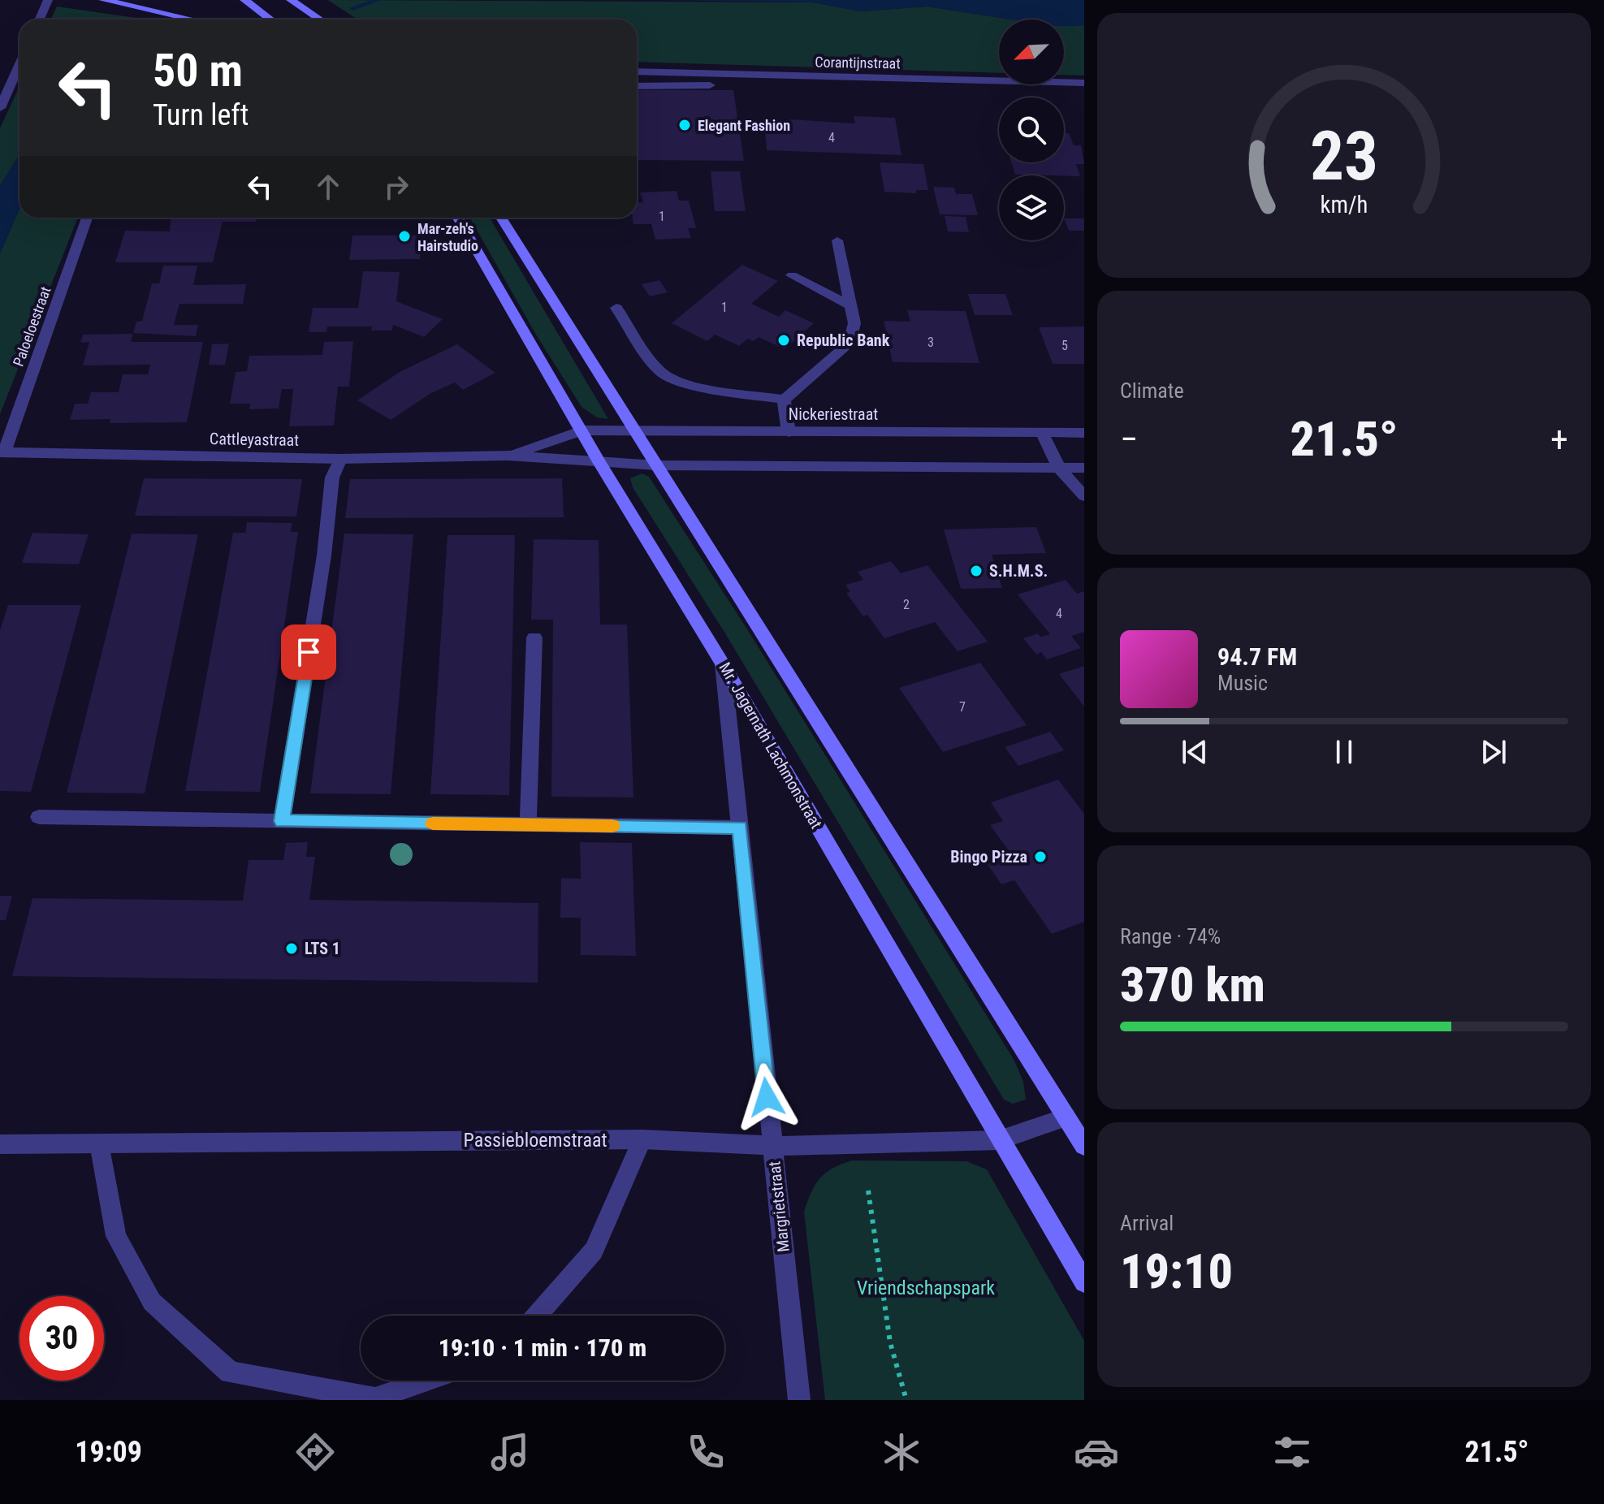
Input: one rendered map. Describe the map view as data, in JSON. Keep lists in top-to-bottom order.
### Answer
{
  "streets": {
    "main road": ["Mr. Jagernath Lachmonstraat"],
    "street": [
      "Corantijnstraat",
      "Paloeloestraat",
      "Nickeriestraat",
      "Cattleyastraat",
      "Passiebloemstraat",
      "Margrietstraat"
    ]
  },
  "crossings": [
    ["Paloeloestraat", "Cattleyastraat"],
    ["Nickeriestraat", "Cattleyastraat"],
    ["Nickeriestraat", "Mr. Jagernath Lachmonstraat"],
    ["Cattleyastraat", "Mr. Jagernath Lachmonstraat"],
    ["Mr. Jagernath Lachmonstraat", "Passiebloemstraat"],
    ["Mr. Jagernath Lachmonstraat", "Margrietstraat"],
    ["Passiebloemstraat", "Margrietstraat"]
  ],
  "parks": ["Vriendschapspark"],
  "places": [
    "Elegant Fashion",
    "Mar-zeh's Hairstudio",
    "Republic Bank",
    "S.H.M.S.",
    "Bingo Pizza",
    "LTS 1"
  ],
  "house_numbers": [
    "4",
    "1",
    "1",
    "3",
    "5",
    "2",
    "4",
    "7"
  ],
  "north": "bottom left",
  "page": {
    "turn": ["50 m", "Turn left"],
    "tile": [
      "Climate",
      ["Range · 74%", "370 km"],
      ["Arrival", "19:10"]
    ],
    "heat": ["−", "21.5°", "+"],
    "song": ["94.7 FM", "Music"],
    "limit": "30",
    "trip": "19:10 · 1 min · 170 m",
    "tabs": ["19:09", "21.5°"],
    "gauge": ["23", "km/h"]
  }
}
